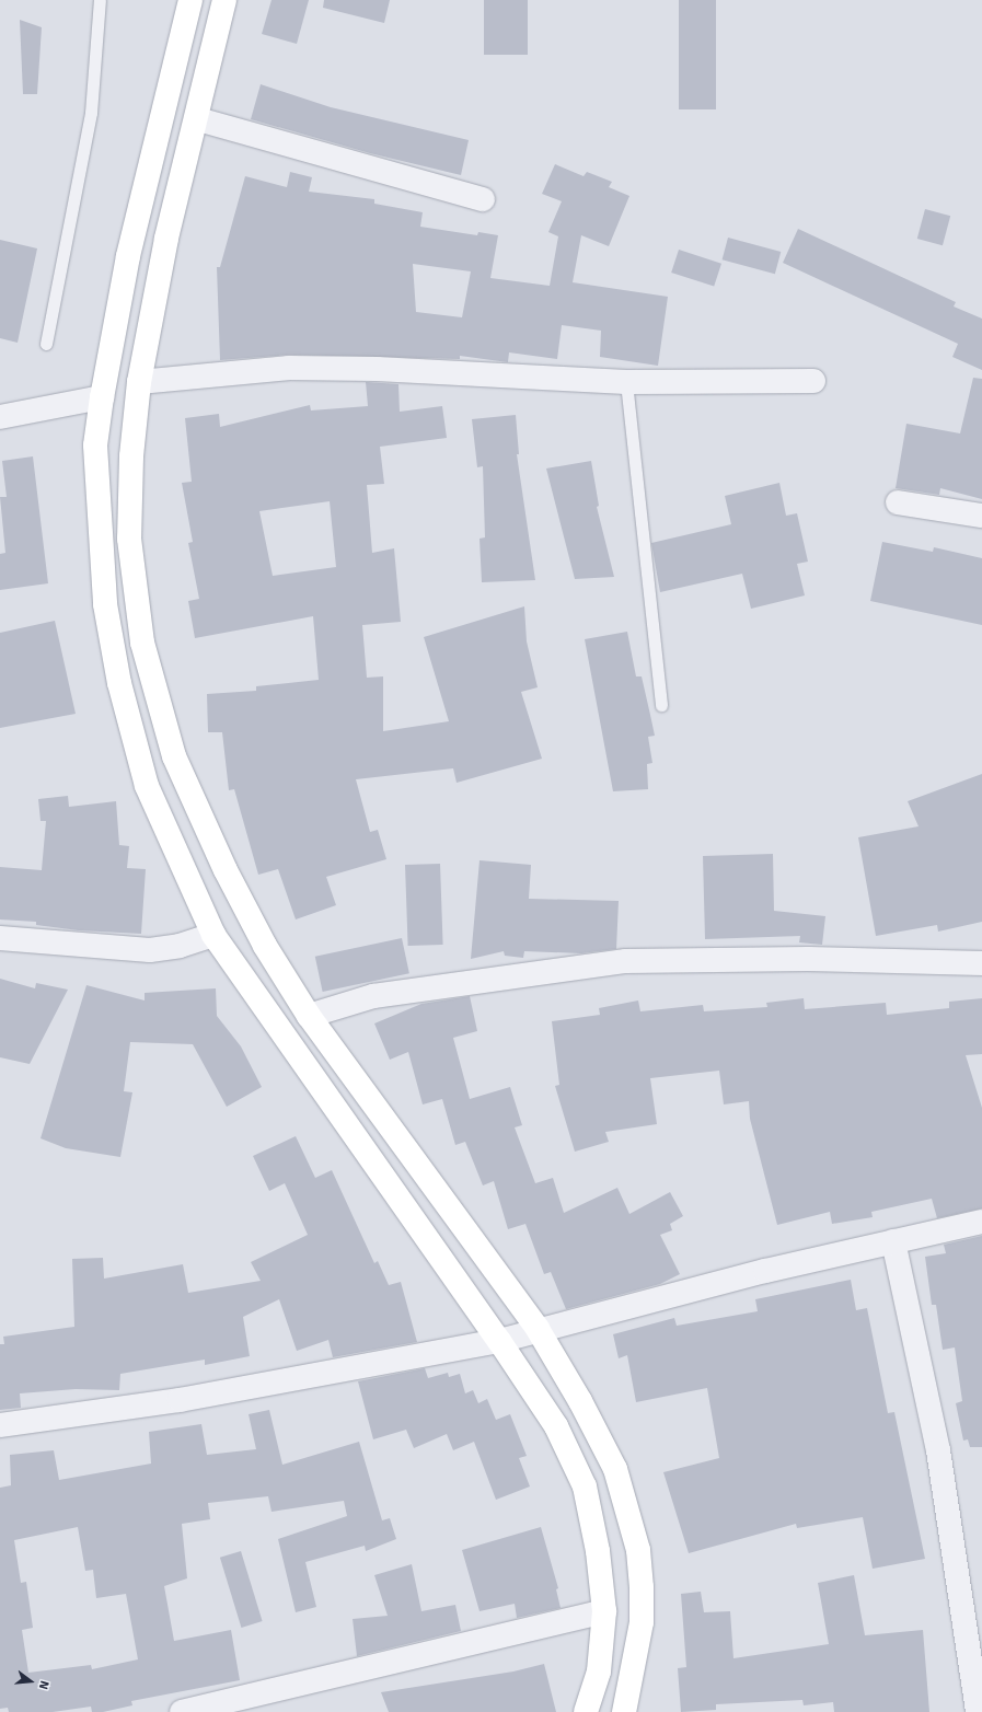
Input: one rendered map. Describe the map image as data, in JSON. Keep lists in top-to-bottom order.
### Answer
{
  "north": "right"
}
